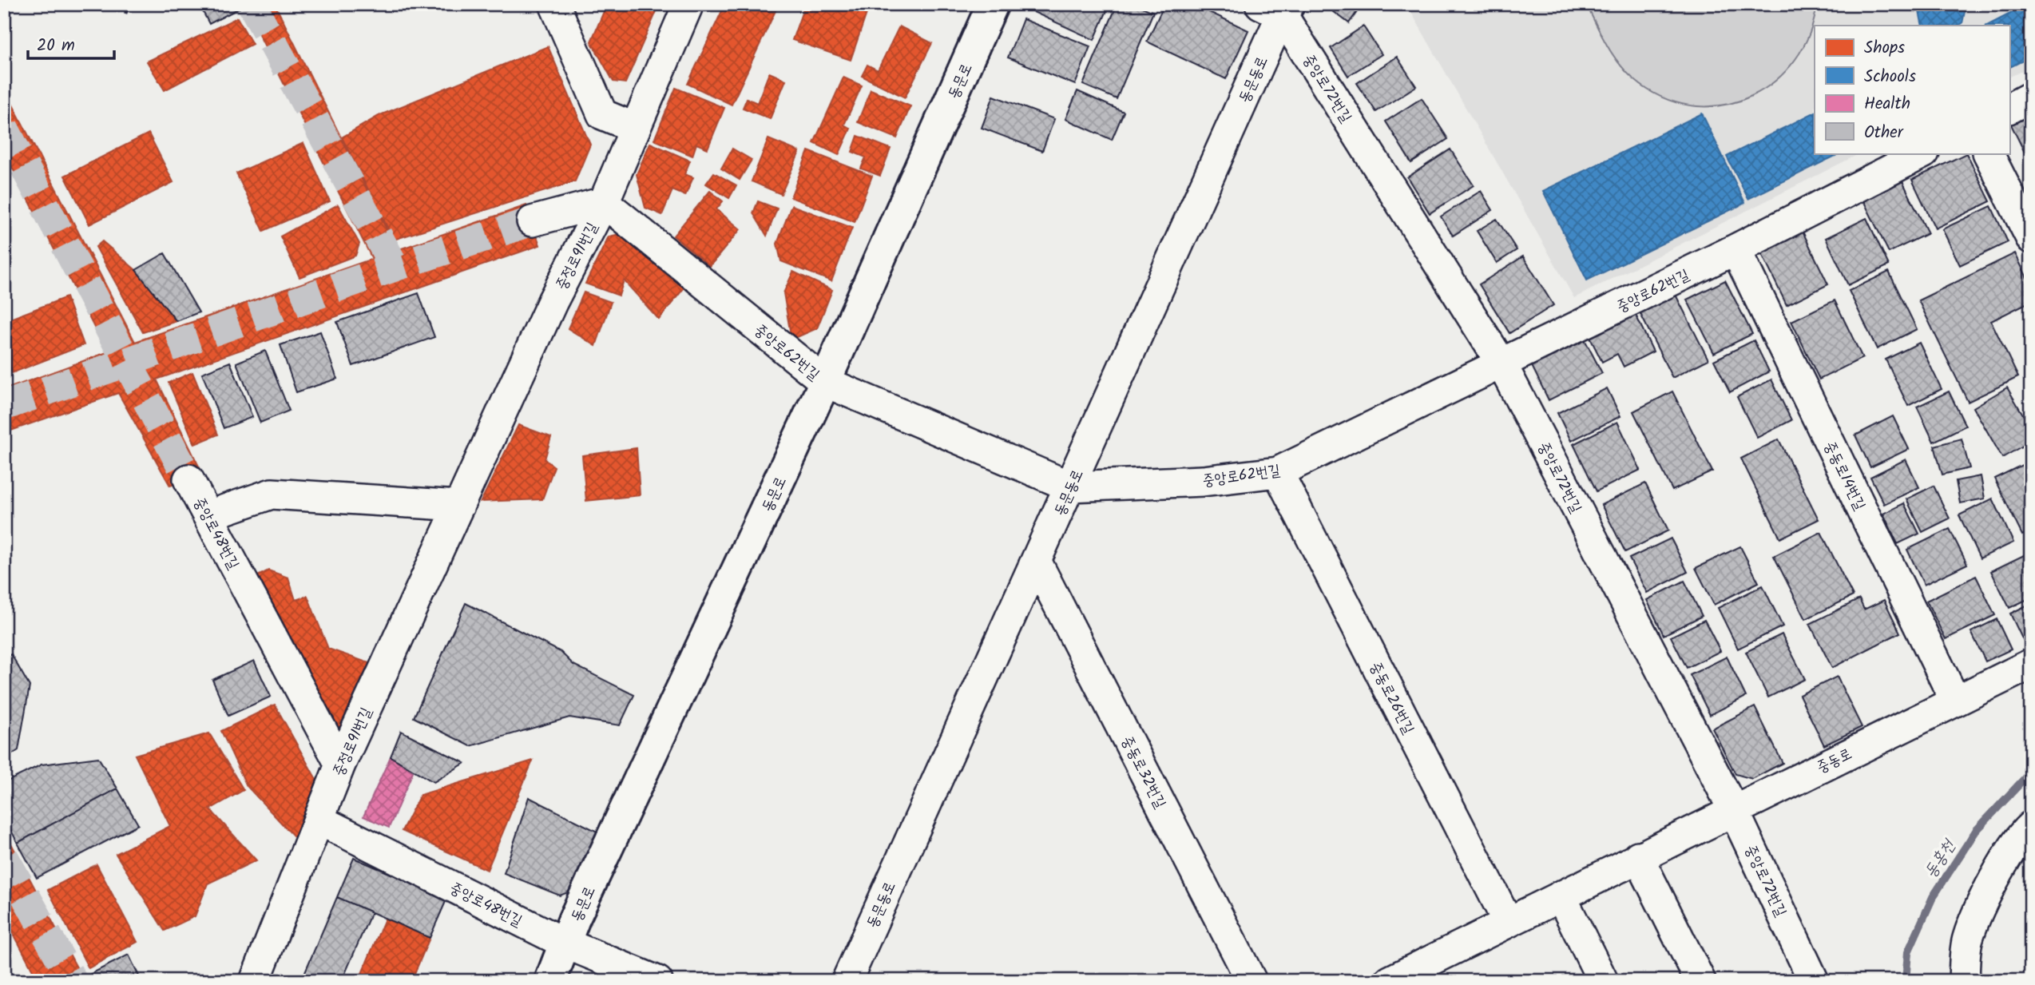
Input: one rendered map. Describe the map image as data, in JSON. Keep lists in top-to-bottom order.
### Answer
{
  "streets": {
    "main road": ["동문로"],
    "street": [
      "동문동로",
      "중앙로72번길",
      "중정로91번길",
      "중앙로62번길",
      "중동로14번길",
      "중앙로48번길",
      "중동로26번길",
      "중동로",
      "중동로32번길"
    ]
  },
  "crossings": [
    ["동문동로", "중앙로72번길"],
    ["동문동로", "중앙로62번길"],
    ["동문동로", "중동로32번길"],
    ["동문로", "중앙로62번길"],
    ["동문로", "중앙로48번길"],
    ["중앙로72번길", "중앙로62번길"],
    ["중앙로72번길", "중동로"],
    ["중정로91번길", "중앙로62번길"],
    ["중정로91번길", "중앙로48번길"],
    ["중앙로62번길", "중동로14번길"],
    ["중앙로62번길", "중동로26번길"],
    ["중동로14번길", "중동로"],
    ["중동로26번길", "중동로"]
  ],
  "water": ["동홍천"],
  "legend": [
    "Shops",
    "Schools",
    "Health",
    "Other"
  ],
  "scale_bar": "20 m"
}
